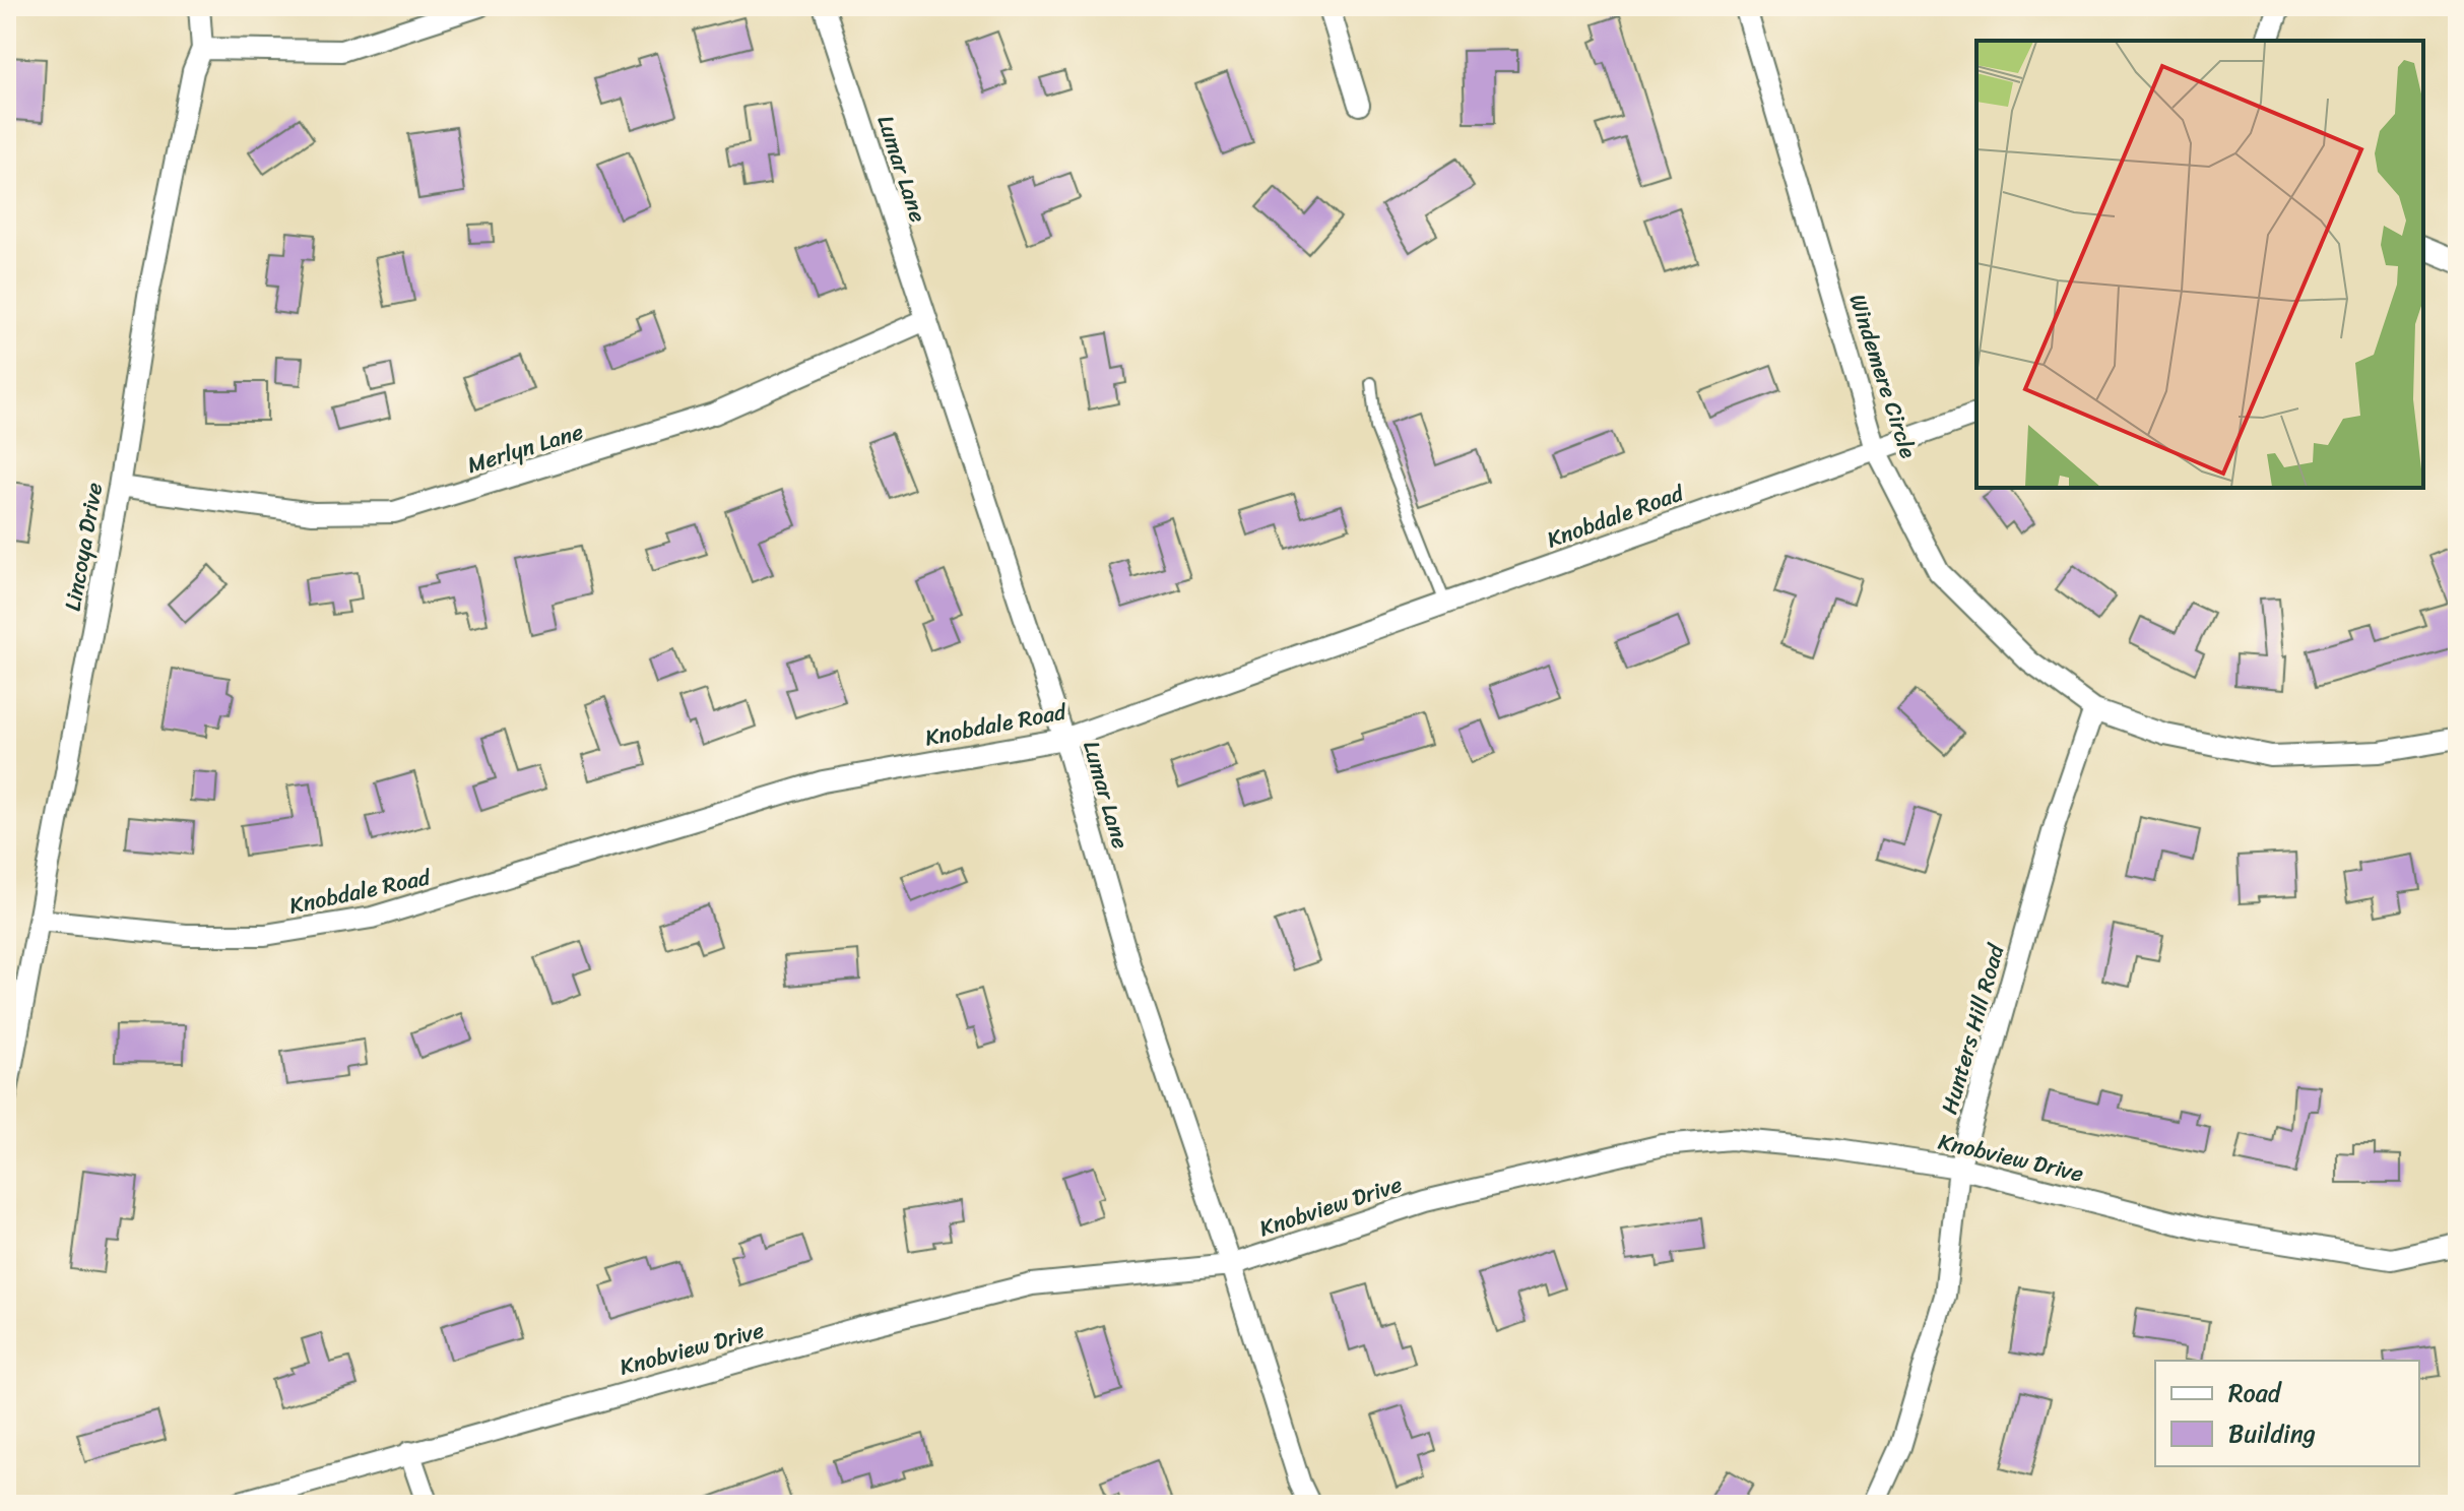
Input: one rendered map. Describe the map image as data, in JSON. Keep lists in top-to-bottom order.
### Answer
{
  "streets": {
    "street": [
      "Lumar Lane",
      "Windemere Circle",
      "Merlyn Lane",
      "Knobdale Road",
      "Lincoya Drive",
      "Hunters Hill Road",
      "Knobview Drive"
    ]
  },
  "crossings": [
    ["Lumar Lane", "Merlyn Lane"],
    ["Lumar Lane", "Knobdale Road"],
    ["Lumar Lane", "Knobview Drive"],
    ["Windemere Circle", "Knobdale Road"],
    ["Windemere Circle", "Hunters Hill Road"],
    ["Merlyn Lane", "Lincoya Drive"],
    ["Knobdale Road", "Lincoya Drive"],
    ["Hunters Hill Road", "Knobview Drive"]
  ],
  "legend": ["Road", "Building"]
}
